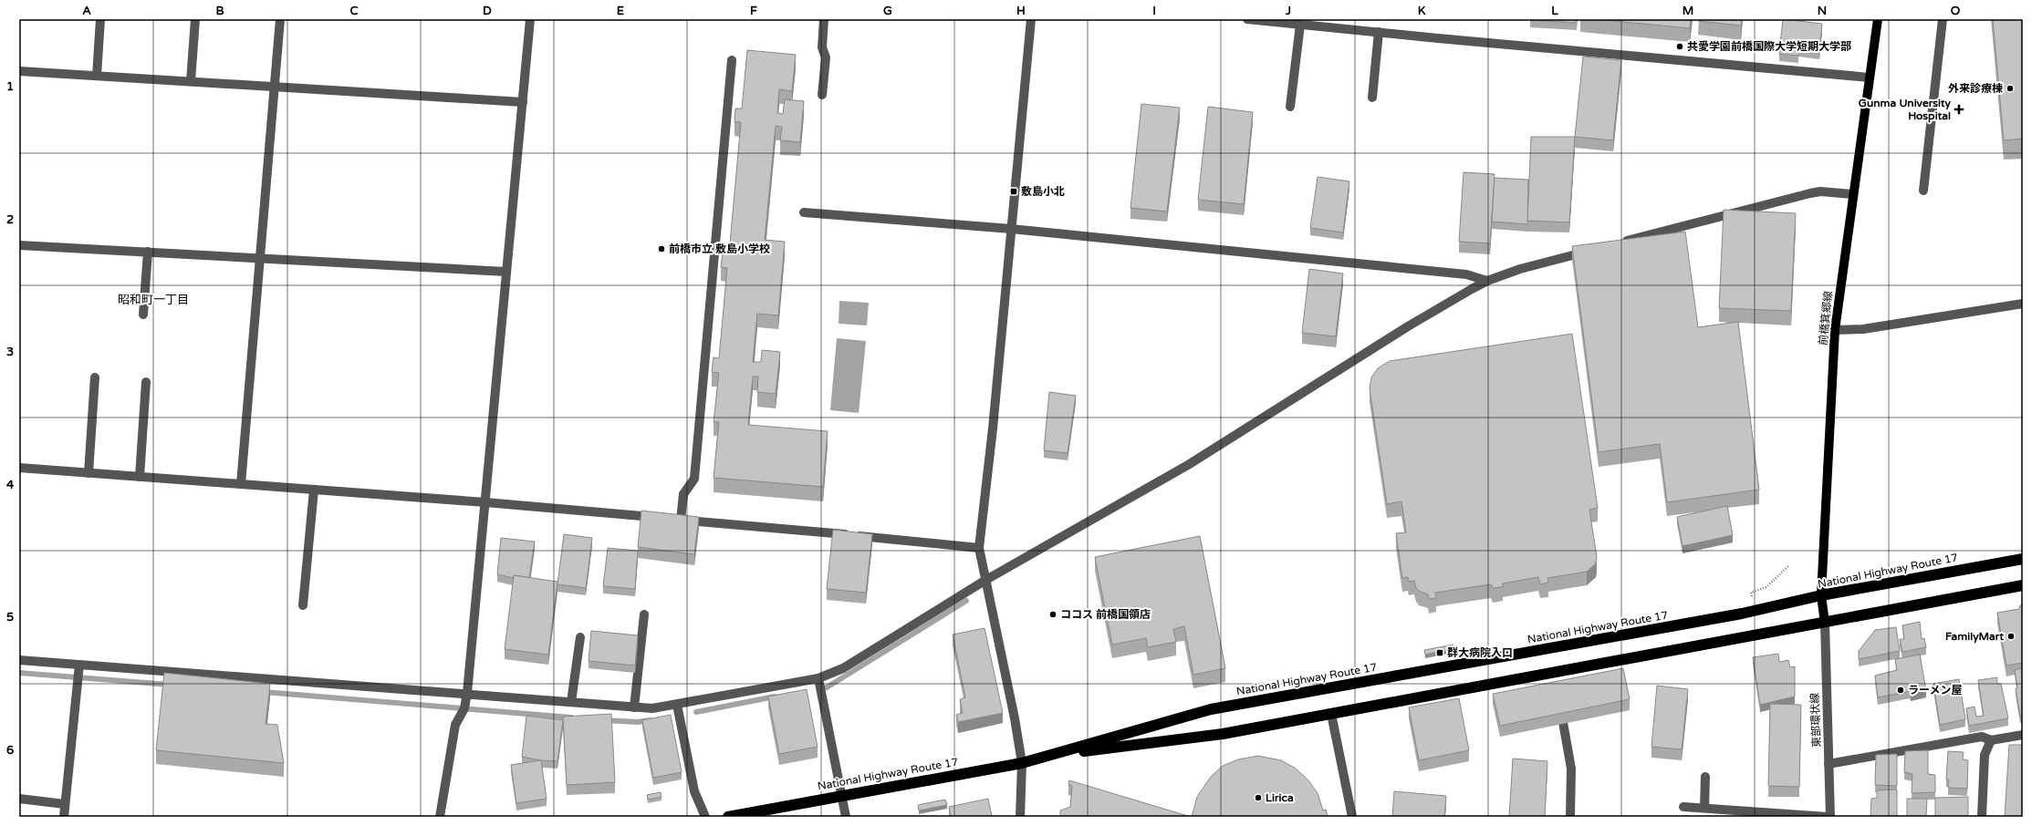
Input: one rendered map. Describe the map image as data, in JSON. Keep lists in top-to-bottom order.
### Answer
{
  "streets": {
    "highway": ["National Highway Route 17"],
    "main road": ["前橋箕郷線"],
    "street": ["東部環状線"]
  },
  "crossings": [
    ["前橋箕郷線", "National Highway Route 17"],
    ["前橋箕郷線", "東部環状線"],
    ["National Highway Route 17", "東部環状線"]
  ],
  "districts": ["昭和町一丁目"],
  "places": {
    "other": [
      "共愛学園前橋国際大学短期大学部",
      "外来診療棟",
      "前橋市立 敷島小学校",
      "ココス 前橋国領店",
      "FamilyMart",
      "ラーメン屋",
      "Lirica"
    ],
    "health": ["Gunma University Hospital"],
    "transit": ["敷島小北", "群大病院入口"]
  },
  "grid": {
    "columns": [
      "A",
      "B",
      "C",
      "D",
      "E",
      "F",
      "G",
      "H",
      "I",
      "J",
      "K",
      "L",
      "M",
      "N",
      "O"
    ],
    "rows": [
      "1",
      "2",
      "3",
      "4",
      "5",
      "6"
    ]
  }
}
